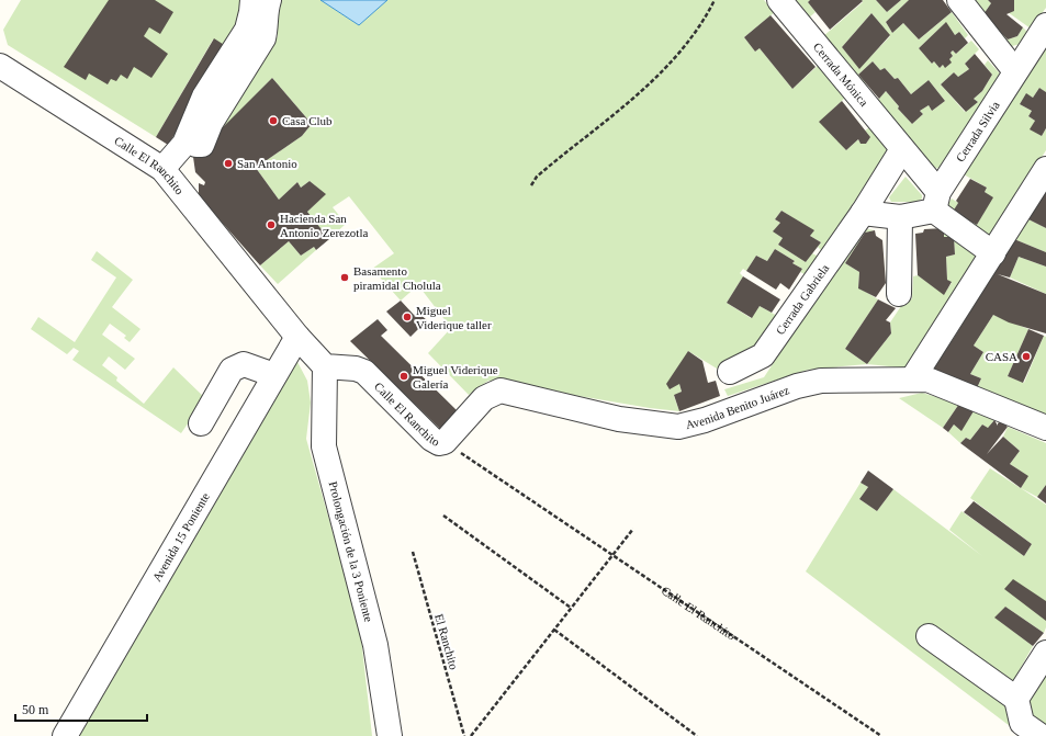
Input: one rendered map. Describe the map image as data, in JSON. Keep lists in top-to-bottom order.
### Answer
{
  "streets": {
    "street": [
      "Cerrada Mónica",
      "Cerrada Silvia",
      "Calle El Ranchito",
      "Cerrada Gabriela",
      "Avenida Benito Juárez",
      "Avenida 15 Poniente",
      "Prolongación de la 3 Poniente"
    ],
    "path": ["El Ranchito"]
  },
  "crossings": [
    ["Cerrada Mónica", "Cerrada Silvia"],
    ["Calle El Ranchito", "Avenida Benito Juárez"],
    ["Calle El Ranchito", "Avenida 15 Poniente"],
    ["Calle El Ranchito", "Prolongación de la 3 Poniente"]
  ],
  "places": [
    "Casa Club",
    "San Antonio",
    "Hacienda San Antonio Zerezotla",
    "Basamento piramidal Cholula",
    "Miguel Viderique taller",
    "CASA",
    "Miguel Viderique Galería"
  ],
  "scale_bar": "50 m"
}
